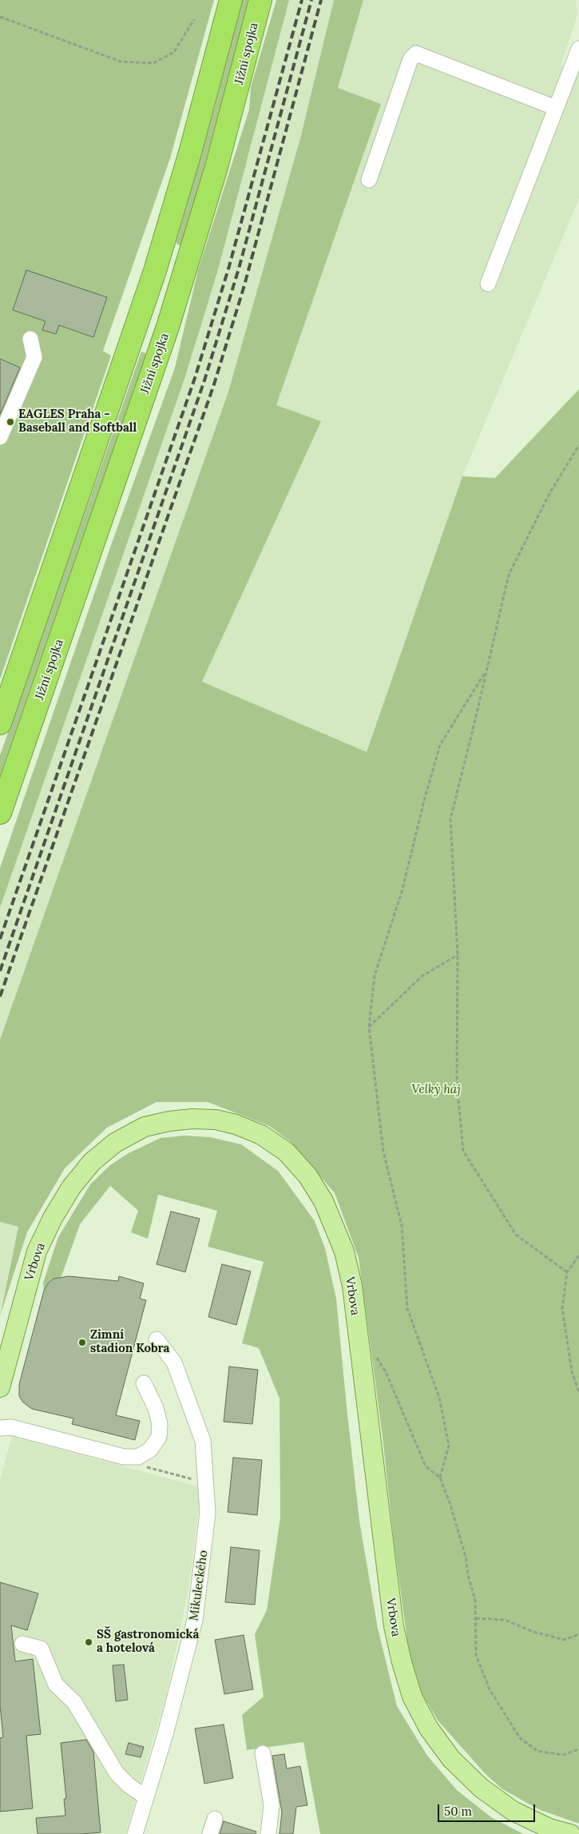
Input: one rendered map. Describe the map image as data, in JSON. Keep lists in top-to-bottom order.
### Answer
{
  "streets": {
    "highway": ["Jižní spojka"],
    "main road": ["Vrbova"],
    "street": ["Mikuleckého"]
  },
  "parks": ["Velký háj"],
  "places": ["EAGLES Praha - Baseball and Softball", "Zimní stadion Kobra", "SŠ gastronomická a hotelová"],
  "scale_bar": "50 m"
}
